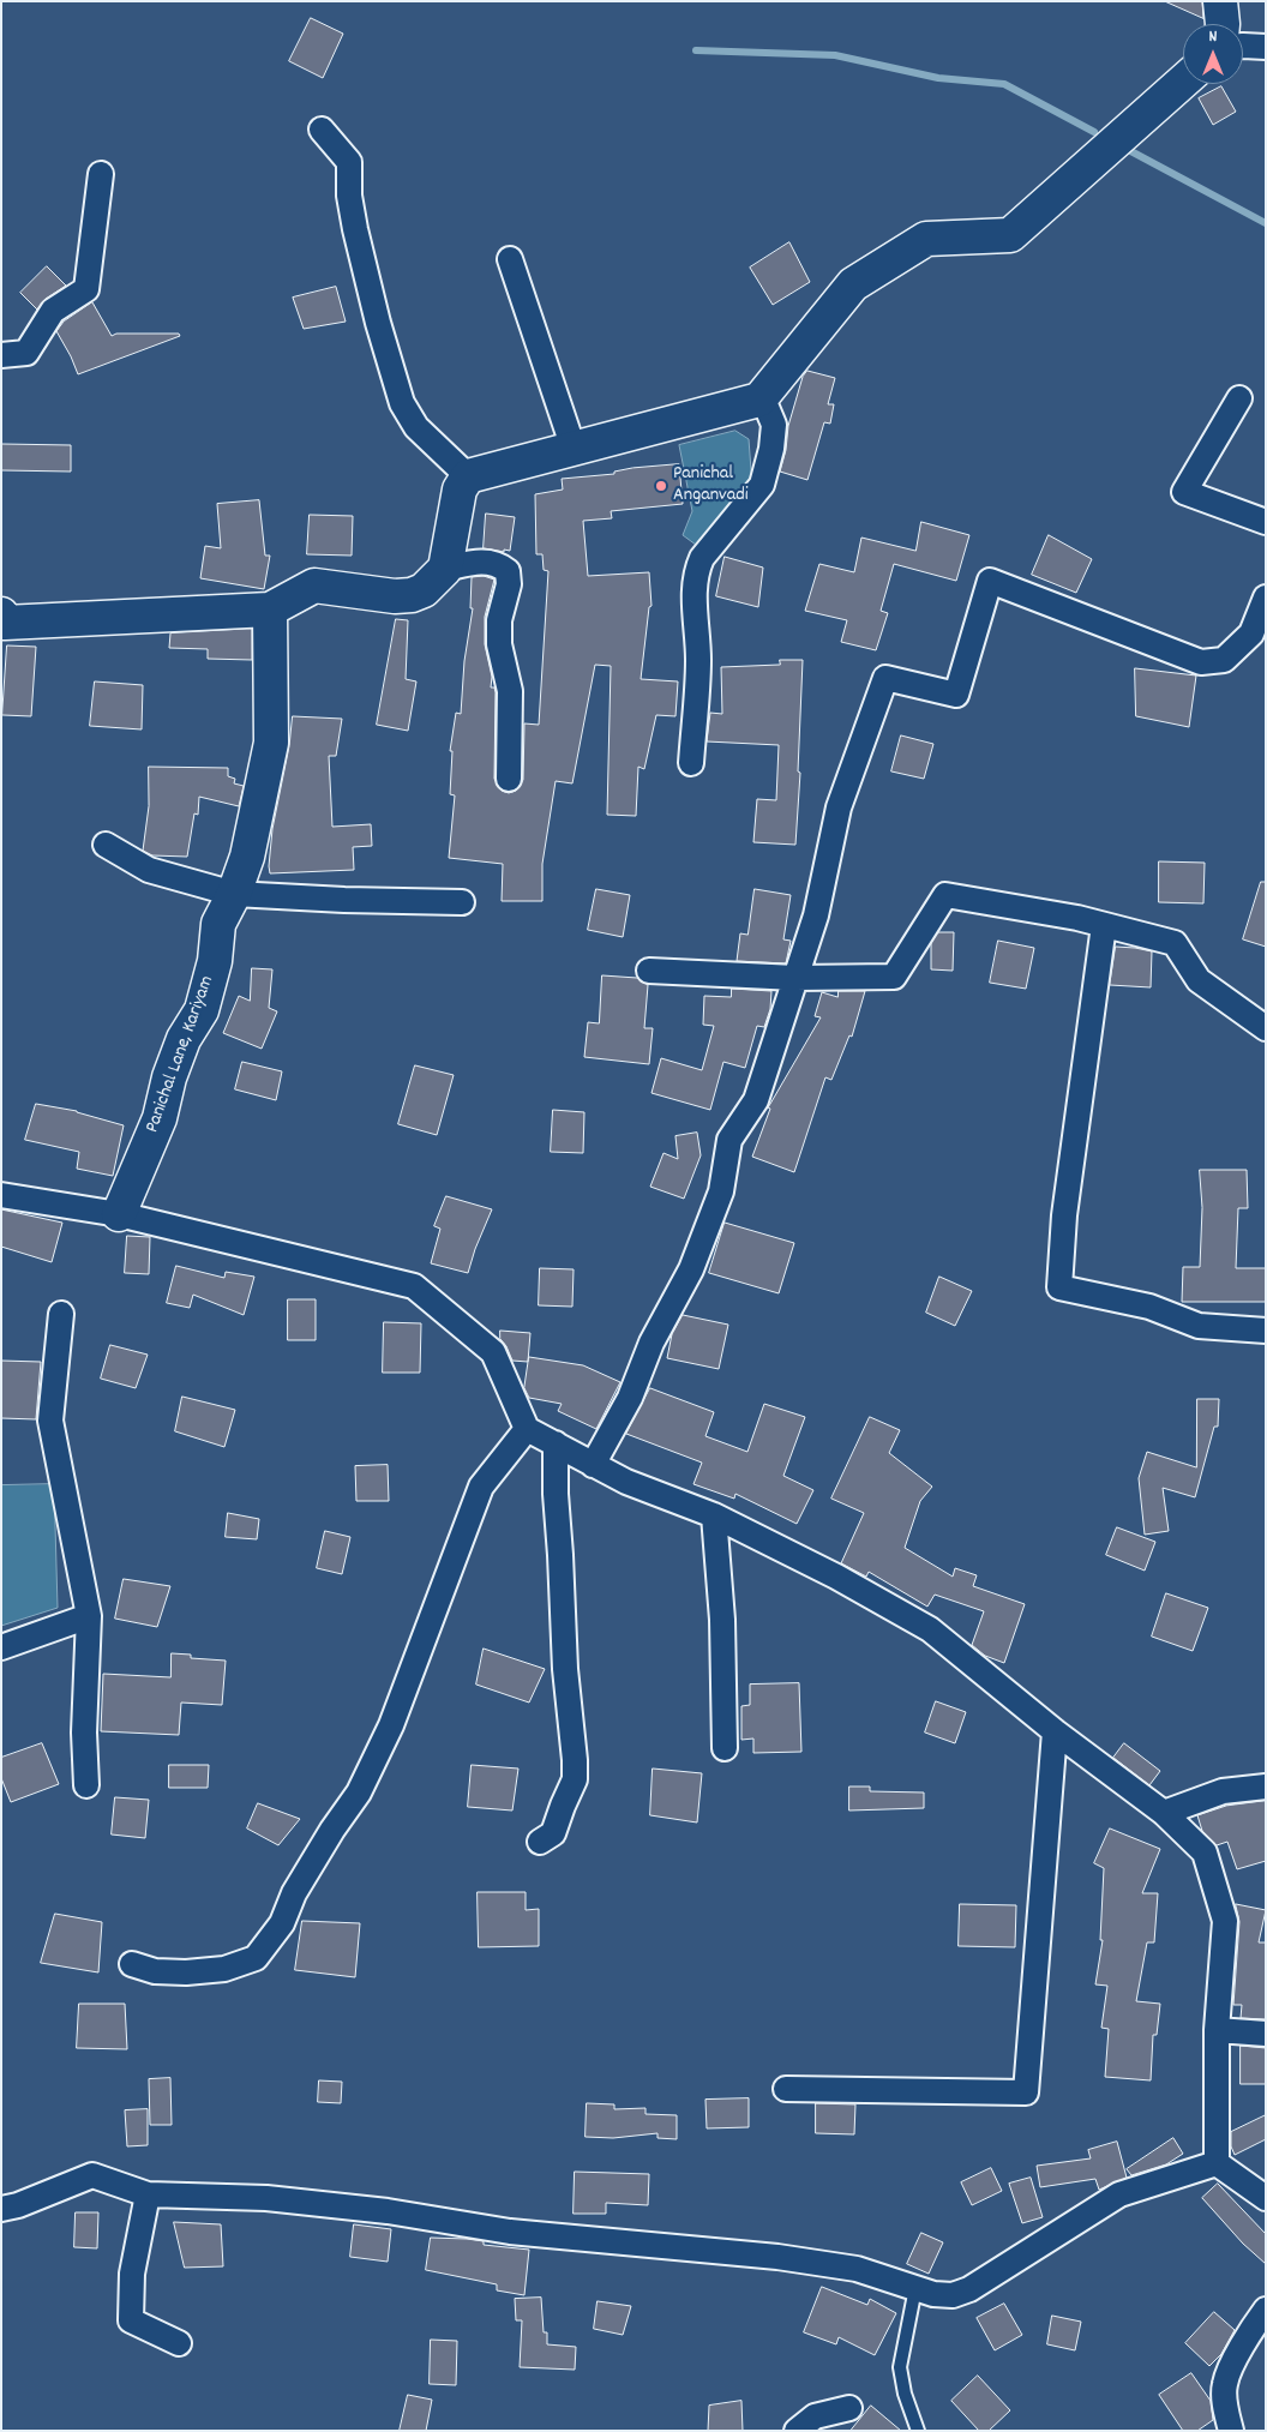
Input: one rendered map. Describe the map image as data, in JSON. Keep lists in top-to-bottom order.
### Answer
{
  "streets": {
    "street": ["Panichal Lane, Kariyam"]
  },
  "places": ["Panichal Anganvadi"],
  "north": "top"
}
